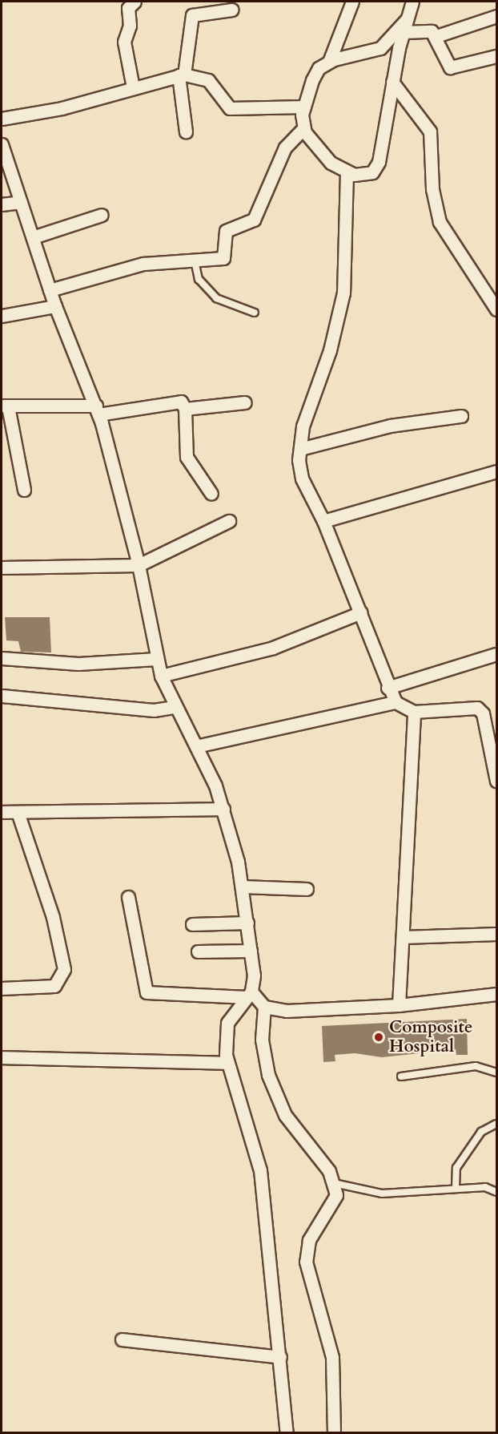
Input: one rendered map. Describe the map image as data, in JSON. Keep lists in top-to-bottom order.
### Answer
{
  "places": ["Composite Hospital"]
}
